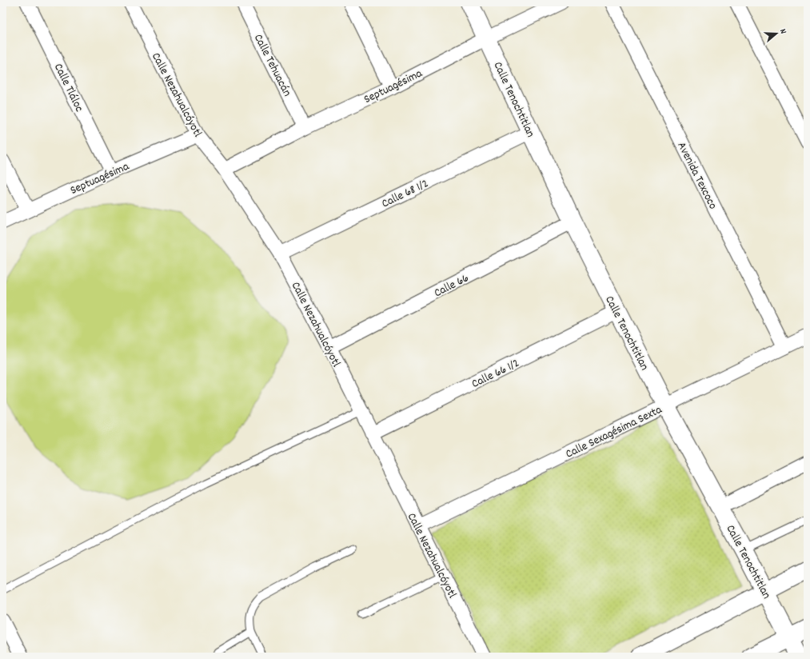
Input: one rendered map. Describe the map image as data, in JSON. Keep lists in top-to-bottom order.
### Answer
{
  "streets": {
    "main road": ["Calle Tenochtitlan"],
    "street": [
      "Calle Tehuacán",
      "Septuagésima",
      "Calle Tláloc",
      "Calle Nezahualcóyotl",
      "Avenida Texcoco",
      "Calle 68 1/2",
      "Calle 66",
      "Calle 66 1/2",
      "Calle Sexagésima Sexta"
    ]
  },
  "crossings": [
    ["Calle Tehuacán", "Septuagésima"],
    ["Septuagésima", "Calle Tláloc"],
    ["Septuagésima", "Calle Nezahualcóyotl"],
    ["Septuagésima", "Calle Tenochtitlan"],
    ["Calle Nezahualcóyotl", "Calle 68 1/2"],
    ["Calle Nezahualcóyotl", "Calle 66"],
    ["Calle Nezahualcóyotl", "Calle 66 1/2"],
    ["Calle Nezahualcóyotl", "Calle Sexagésima Sexta"],
    ["Calle Tenochtitlan", "Calle 68 1/2"],
    ["Calle Tenochtitlan", "Calle 66"],
    ["Calle Tenochtitlan", "Calle 66 1/2"],
    ["Calle Tenochtitlan", "Calle Sexagésima Sexta"],
    ["Avenida Texcoco", "Calle Sexagésima Sexta"]
  ],
  "north": "right"
}
